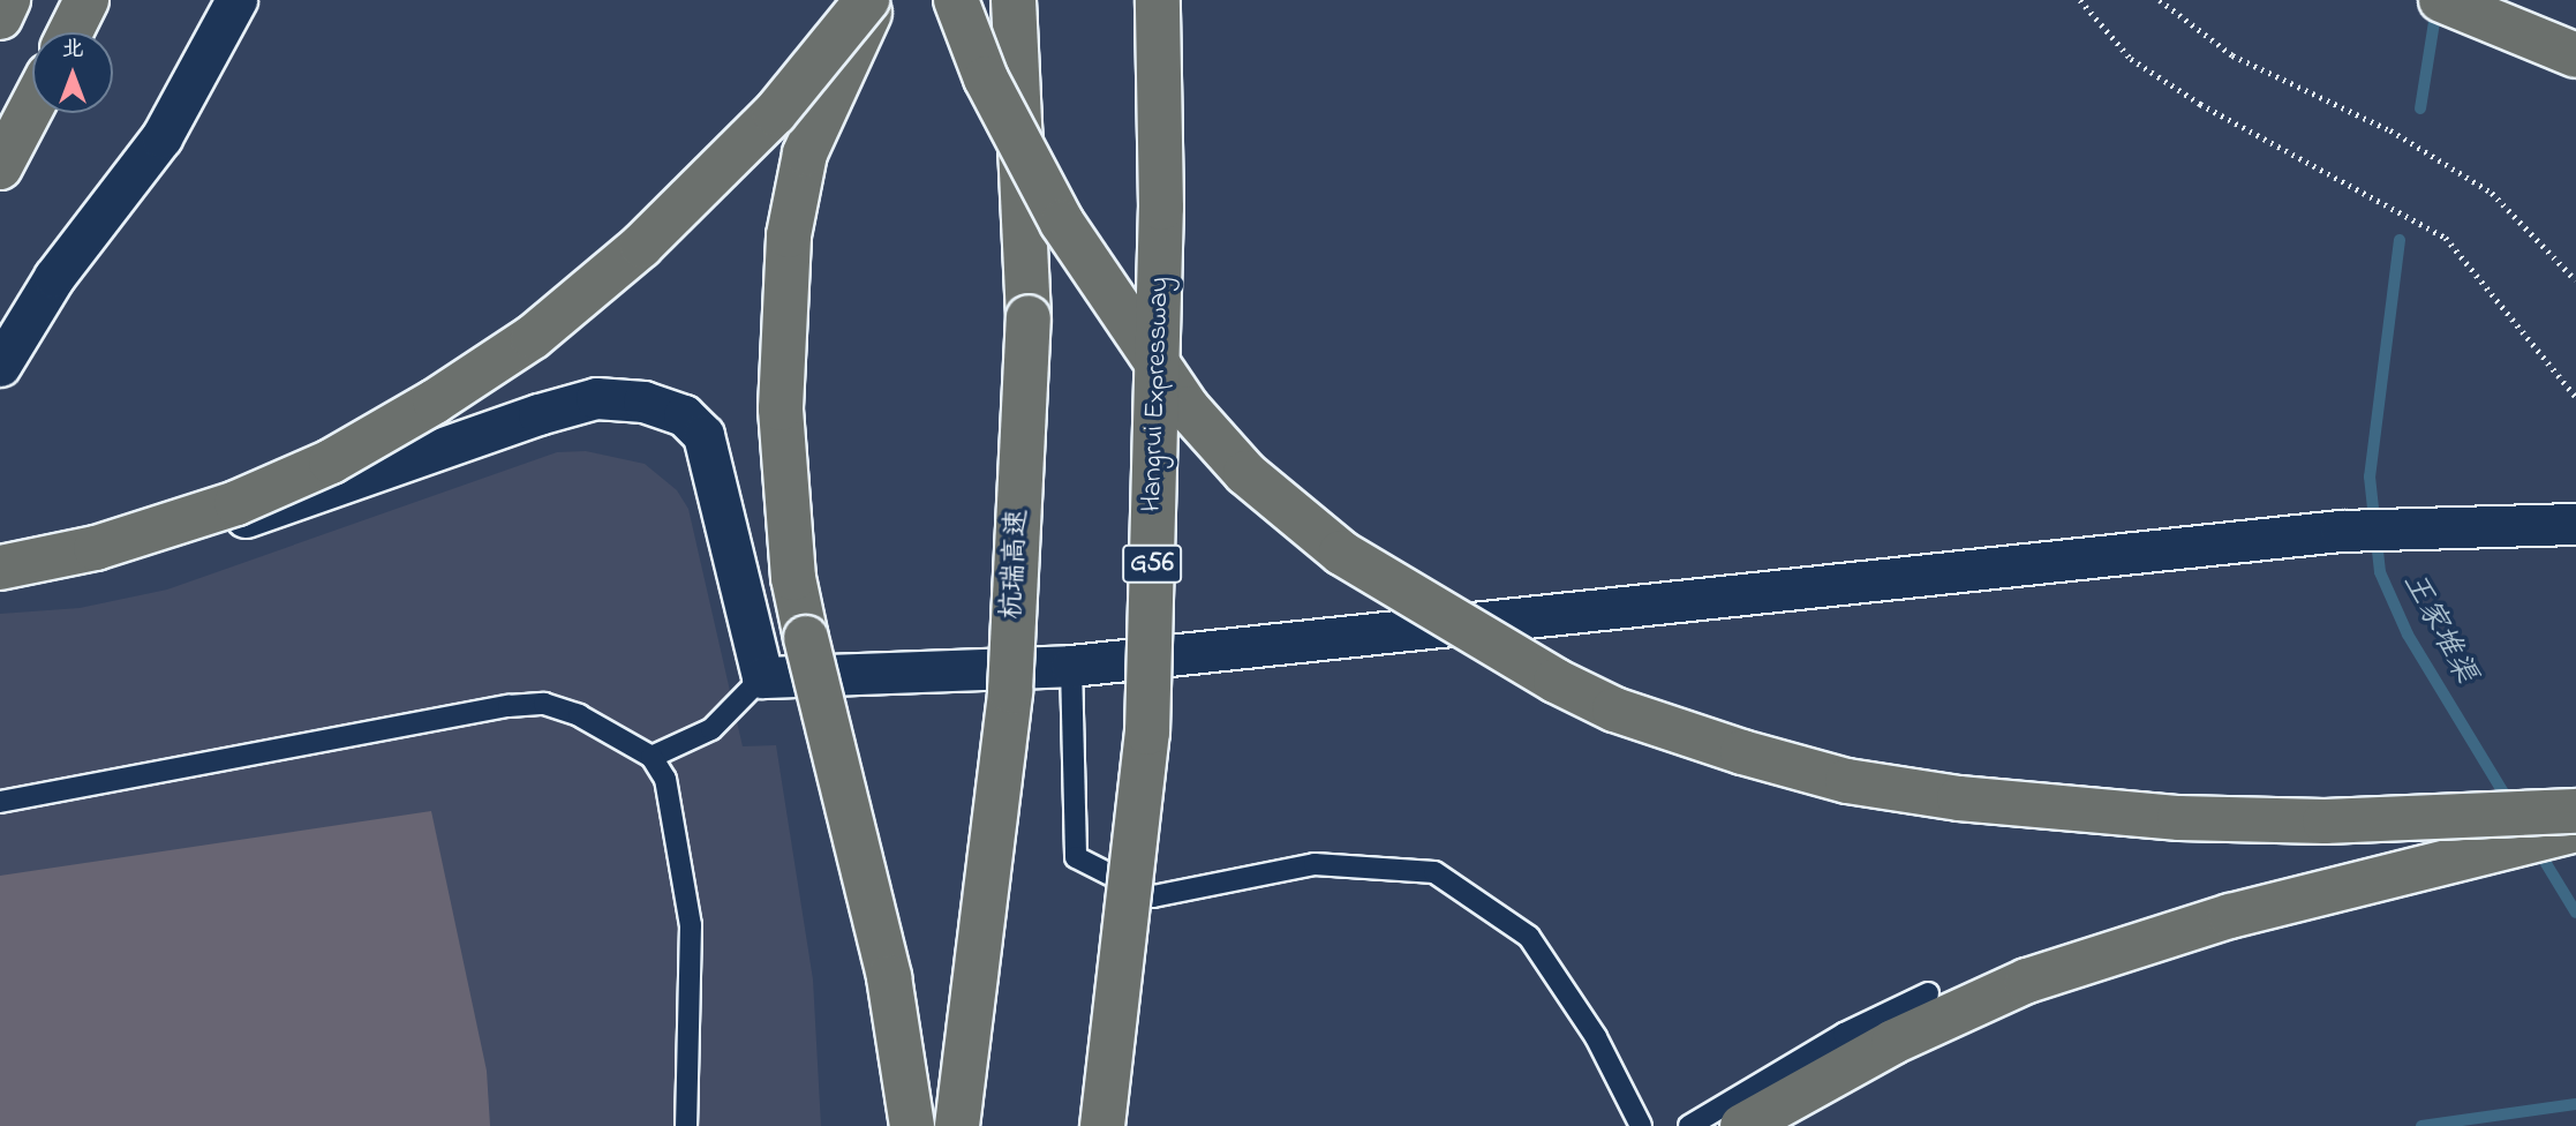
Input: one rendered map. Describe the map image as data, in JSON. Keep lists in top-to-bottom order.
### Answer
{
  "streets": {
    "highway": ["Hangrui Expressway", "杭瑞高速", "G56"]
  },
  "water": ["王家堆渠"],
  "north": "top"
}
